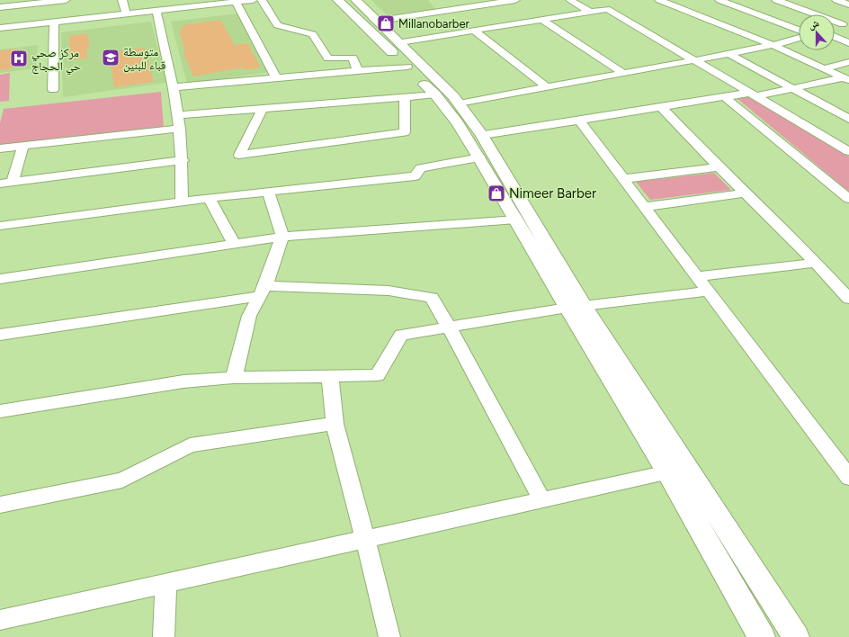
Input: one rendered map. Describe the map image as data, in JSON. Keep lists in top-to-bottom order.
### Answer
{
  "places": {
    "shop": ["Millanobarber", "Nimeer Barber"],
    "school or university": ["متوسطة قباء للبنين"],
    "hospital": ["مركز صحي حي الحجاج"]
  },
  "north": "top"
}
